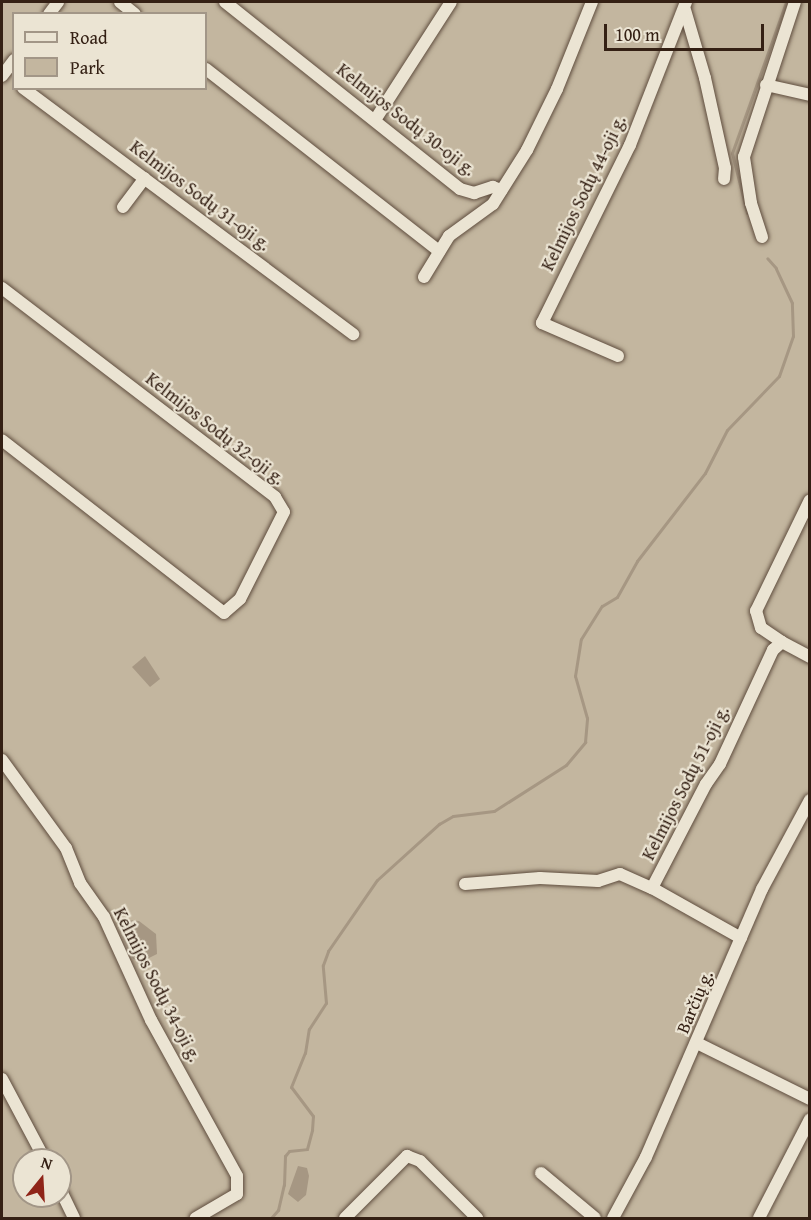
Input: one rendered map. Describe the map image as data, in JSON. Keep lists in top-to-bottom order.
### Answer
{
  "streets": {
    "street": [
      "Kelmijos Sodų 30-oji g.",
      "Kelmijos Sodų 44-oji g.",
      "Kelmijos Sodų 31-oji g.",
      "Kelmijos Sodų 32-oji g.",
      "Kelmijos Sodų 51-oji g.",
      "Kelmijos Sodų 34-oji g.",
      "Barčių g."
    ]
  },
  "legend": ["Road", "Park"],
  "scale_bar": "100 m",
  "north": "top"
}
